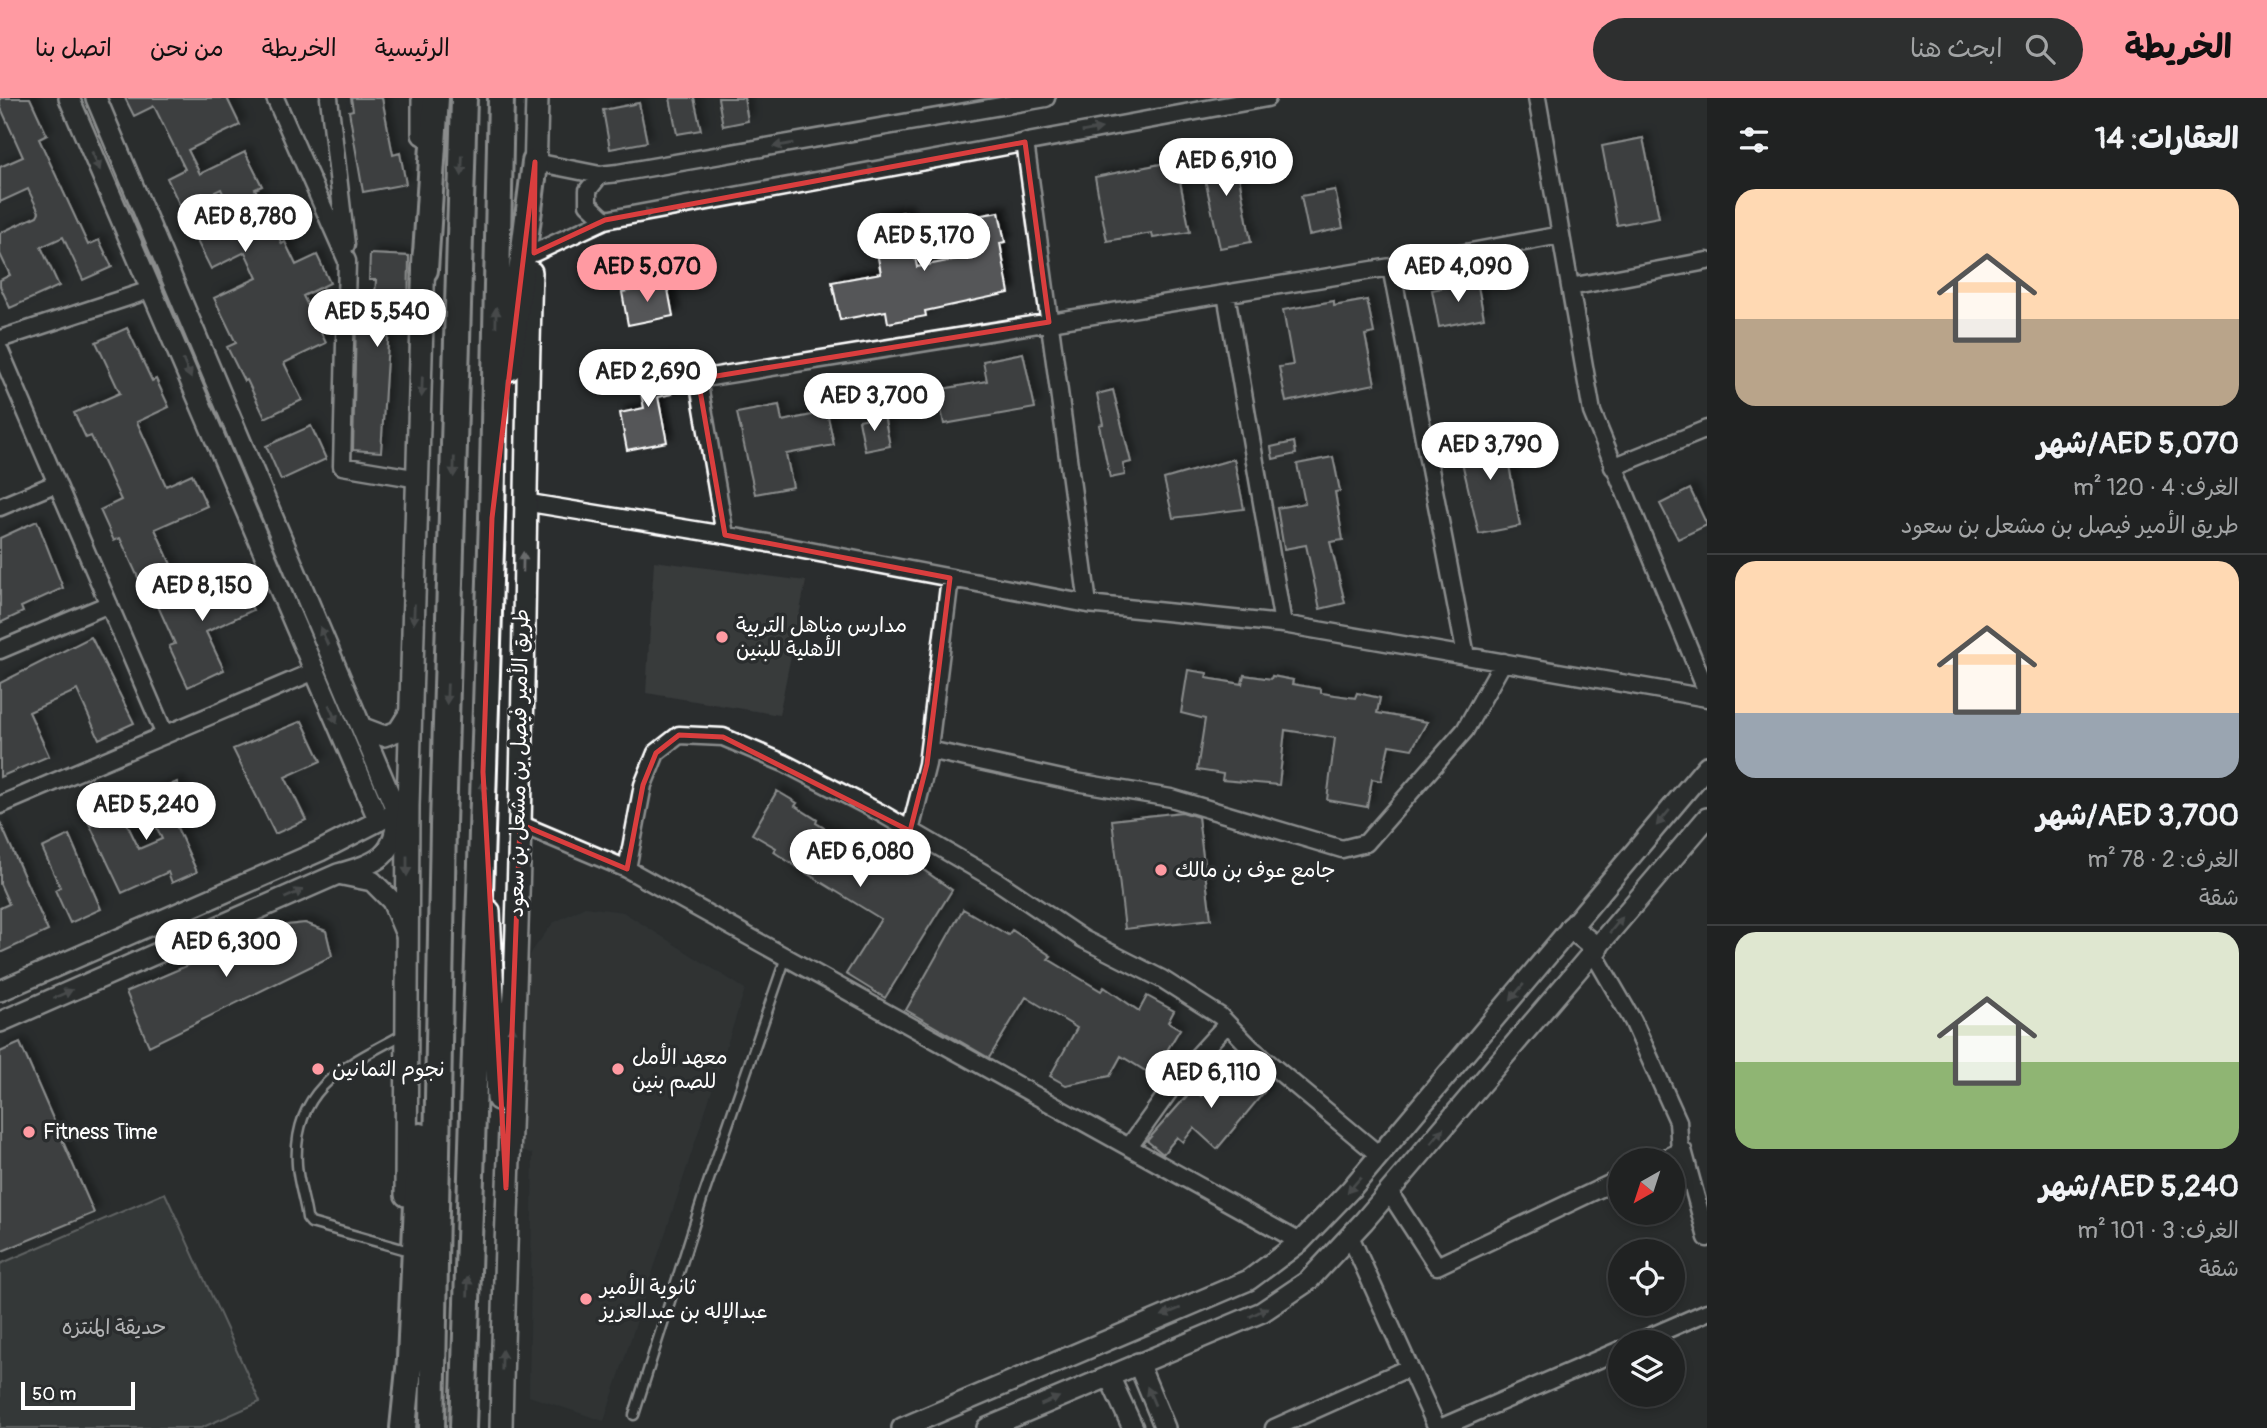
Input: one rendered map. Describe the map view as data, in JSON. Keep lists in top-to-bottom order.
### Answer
{
  "streets": {
    "main road": ["طريق الأمير فيصل بن مشعل بن سعود"]
  },
  "parks": ["حديقة المنتزه"],
  "places": [
    "مدارس مناهل التربية الأهلية للبنين",
    "جامع عوف بن مالك",
    "نجوم الثمانين",
    "معهد الأمل للصم بنين",
    "Fitness Time",
    "ثانوية الأمير عبدالإله بن عبدالعزيز"
  ],
  "scale_bar": "50 m",
  "north": "bottom left",
  "page": {
    "header": "الخريطة",
    "search": "ابحث هنا",
    "nav": [
      "الرئيسية",
      "الخريطة",
      "من نحن",
      "اتصل بنا"
    ],
    "heading": "العقارات: 14",
    "price": [
      "AED 6,910",
      "AED 8,780",
      "AED 5,170",
      "AED 5,070",
      "AED 4,090",
      "AED 5,540",
      "AED 2,690",
      "AED 3,700",
      "AED 3,790",
      "AED 8,150",
      "AED 5,240",
      "AED 6,080",
      "AED 6,300",
      "AED 6,110"
    ],
    "list": [
      {
        "name": "AED 5,070/شهر",
        "note": "الغرف: 4 · 120 m² · طريق الأمير فيصل بن مشعل بن سعود"
      },
      {
        "name": "AED 3,700/شهر",
        "note": "الغرف: 2 · 78 m² · شقة"
      },
      {
        "name": "AED 5,240/شهر",
        "note": "الغرف: 3 · 101 m² · شقة"
      }
    ],
    "scale": "50 m"
  }
}
